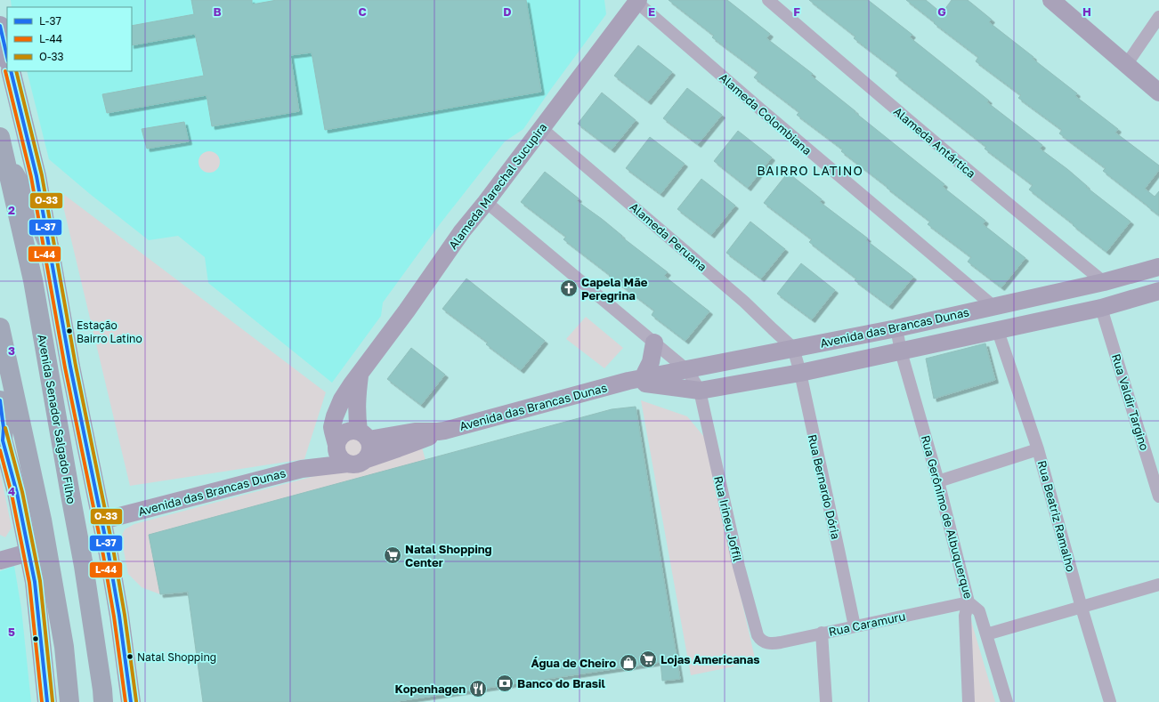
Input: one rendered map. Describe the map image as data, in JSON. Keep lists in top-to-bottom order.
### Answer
{
  "streets": {
    "highway": ["Avenida Senador Salgado Filho"],
    "main road": ["Alameda Marechal Sucupira", "Avenida das Brancas Dunas"],
    "street": [
      "Alameda Colombiana",
      "Alameda Antártica",
      "Alameda Peruana",
      "Rua Valdir Targino",
      "Rua Bernardo Dória",
      "Rua Beatriz Ramalho",
      "Rua Gerônimo de Albuquerque",
      "Rua Irineu Joffil",
      "Rua Caramuru"
    ]
  },
  "crossings": [
    ["Alameda Colombiana", "Alameda Marechal Sucupira"],
    ["Alameda Colombiana", "Avenida das Brancas Dunas"],
    ["Alameda Antártica", "Avenida das Brancas Dunas"],
    ["Alameda Marechal Sucupira", "Alameda Peruana"],
    ["Alameda Marechal Sucupira", "Avenida das Brancas Dunas"],
    ["Alameda Marechal Sucupira", "Rua Irineu Joffil"],
    ["Alameda Peruana", "Avenida das Brancas Dunas"],
    ["Alameda Peruana", "Rua Bernardo Dória"],
    ["Avenida das Brancas Dunas", "Rua Valdir Targino"],
    ["Avenida das Brancas Dunas", "Avenida Senador Salgado Filho"],
    ["Avenida das Brancas Dunas", "Rua Bernardo Dória"],
    ["Avenida das Brancas Dunas", "Rua Beatriz Ramalho"],
    ["Avenida das Brancas Dunas", "Rua Gerônimo de Albuquerque"],
    ["Avenida das Brancas Dunas", "Rua Irineu Joffil"],
    ["Rua Bernardo Dória", "Rua Caramuru"],
    ["Rua Gerônimo de Albuquerque", "Rua Caramuru"],
    ["Rua Irineu Joffil", "Rua Caramuru"]
  ],
  "districts": ["BAIRRO LATINO"],
  "places": {
    "church": ["Capela Mãe Peregrina"],
    "other": ["Estação Bairro Latino", "Natal Shopping"],
    "supermarket": ["Natal Shopping Center", "Lojas Americanas"],
    "shop": ["Água de Cheiro"],
    "bank": ["Banco do Brasil"],
    "restaurant": ["Kopenhagen"]
  },
  "lines": ["transit line L-37", "transit line L-44", "transit line O-33"],
  "legend": ["L-37", "L-44", "O-33"],
  "grid": {
    "columns": [
      "B",
      "C",
      "D",
      "E",
      "F",
      "G",
      "H"
    ],
    "rows": [
      "2",
      "3",
      "4",
      "5"
    ]
  }
}
